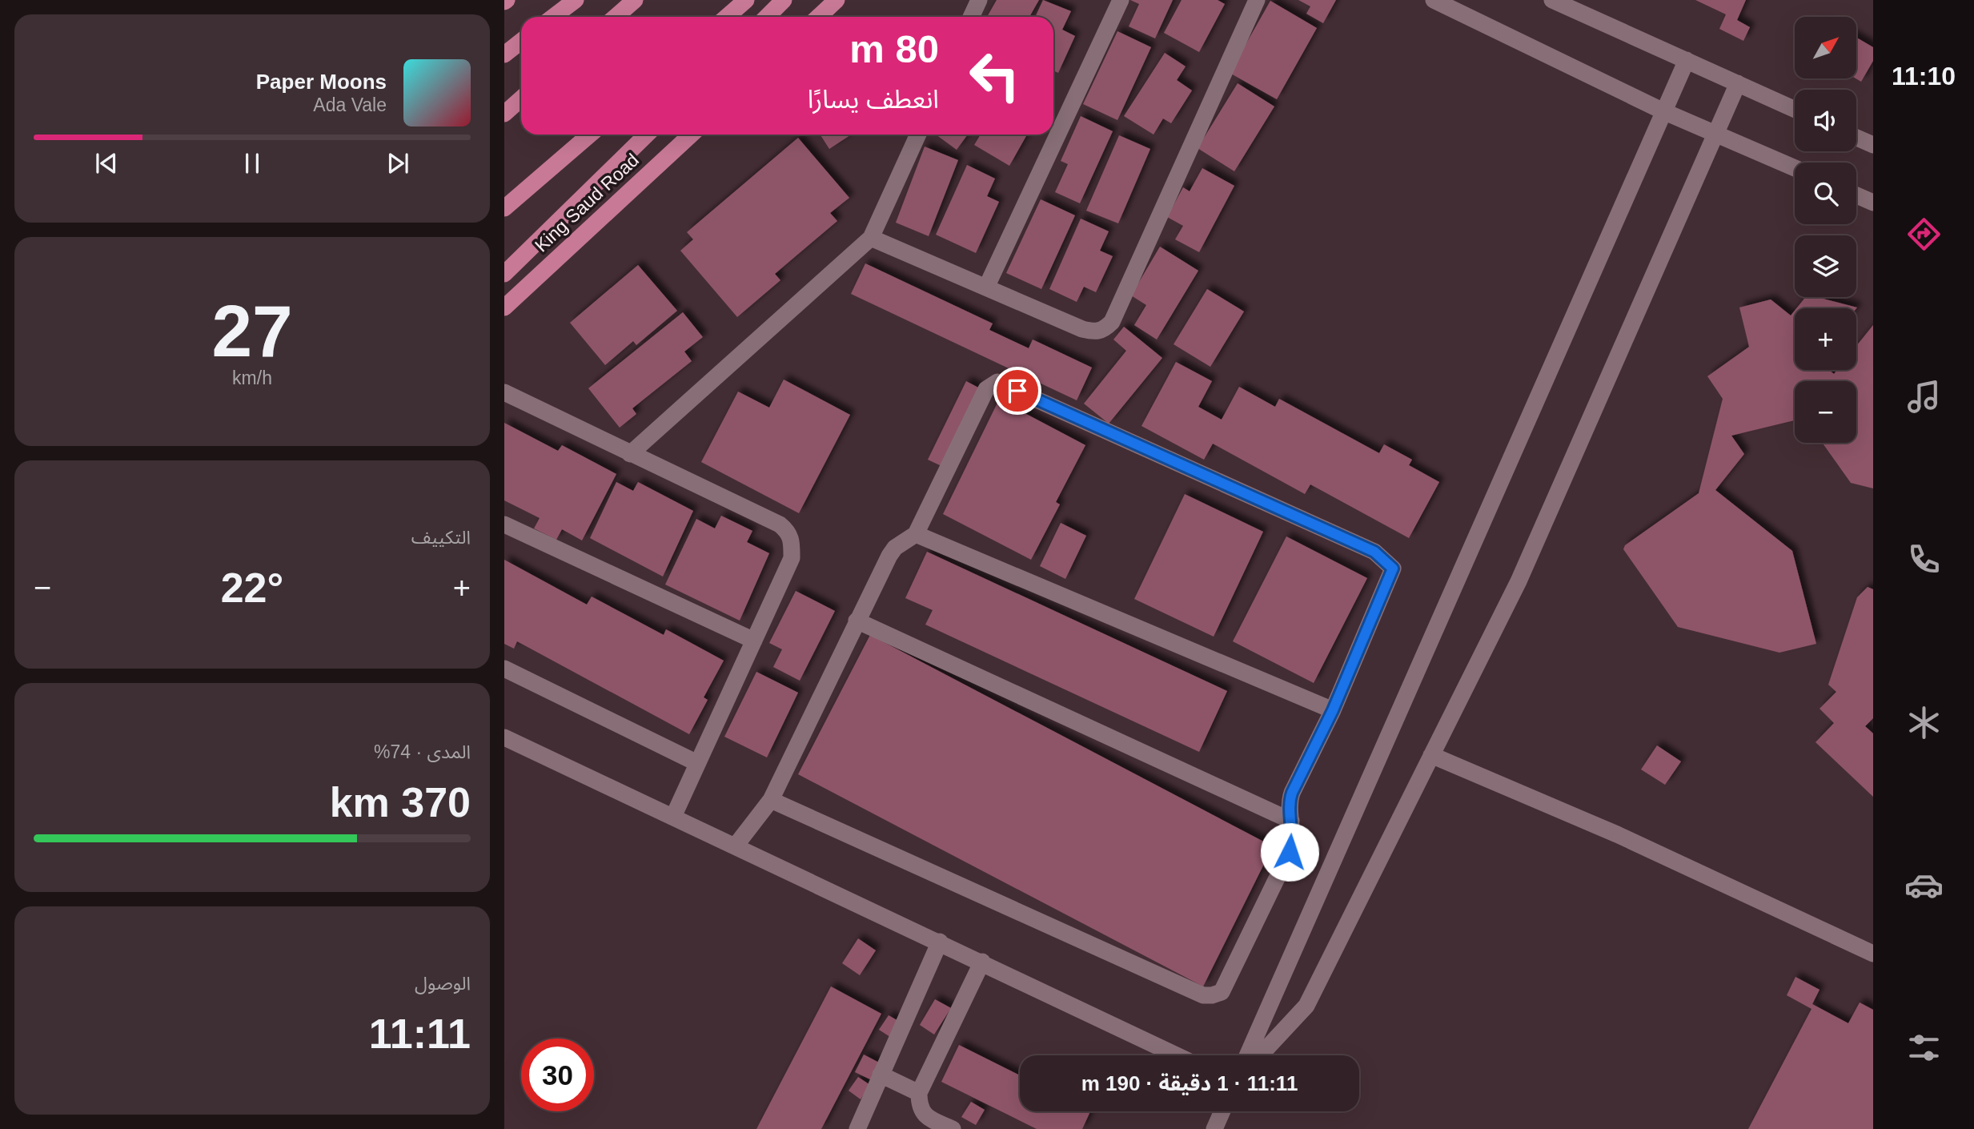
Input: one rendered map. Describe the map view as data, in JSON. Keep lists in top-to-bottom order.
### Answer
{
  "streets": {
    "main road": ["King Saud Road"]
  },
  "north": "top right",
  "page": {
    "tabs": "11:10",
    "map_buttons": ["+", "−"],
    "turn": ["80 m", "انعطف يسارًا"],
    "song": ["Paper Moons", "Ada Vale"],
    "tile": [
      ["27", "km/h"],
      "التكييف",
      ["المدى · 74%", "370 km"],
      ["الوصول", "11:11"]
    ],
    "heat": ["−", "22°", "+"],
    "limit": "30",
    "trip": "11:11 · 1 دقيقة · 190 m"
  }
}
